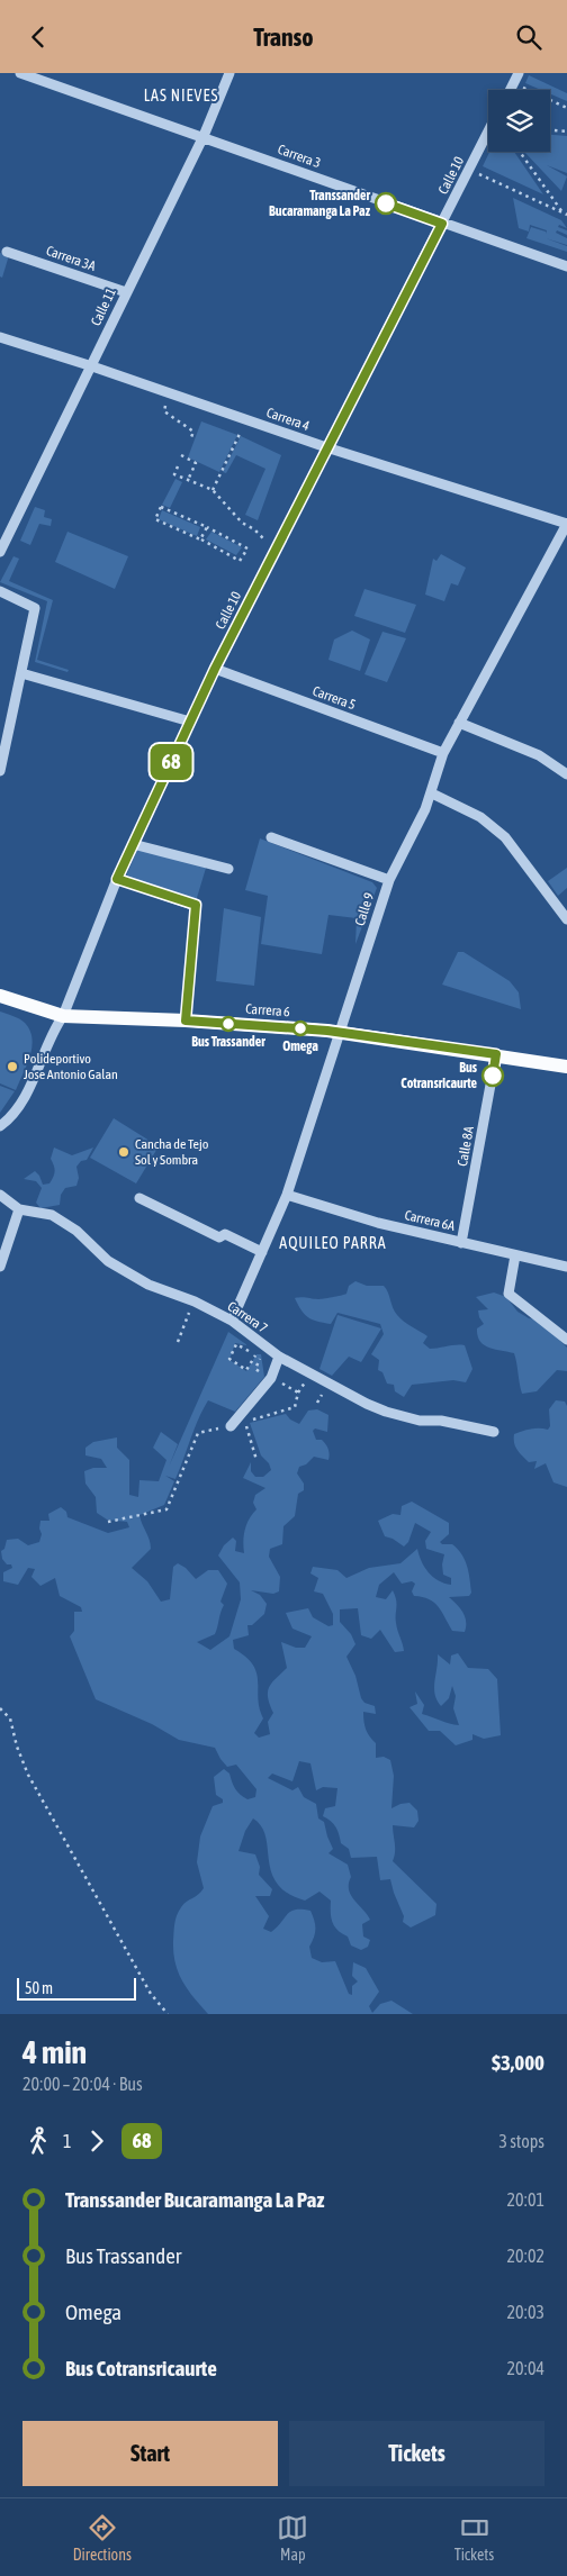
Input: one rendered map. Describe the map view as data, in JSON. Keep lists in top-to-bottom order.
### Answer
{
  "streets": {
    "main road": ["Carrera 6"],
    "street": [
      "Carrera 3",
      "Calle 10",
      "Carrera 3A",
      "Calle 11",
      "Carrera 4",
      "Carrera 5",
      "Calle 9",
      "Calle 8A",
      "Carrera 6A",
      "Carrera 7"
    ]
  },
  "crossings": [
    ["Carrera 3", "Calle 10"],
    ["Carrera 3", "Calle 11"],
    ["Calle 10", "Carrera 4"],
    ["Calle 10", "Carrera 5"],
    ["Calle 10", "Carrera 6"],
    ["Carrera 3A", "Calle 11"],
    ["Calle 11", "Carrera 4"],
    ["Carrera 4", "Calle 9"],
    ["Carrera 5", "Calle 9"],
    ["Calle 9", "Carrera 6"],
    ["Calle 9", "Carrera 6A"],
    ["Calle 9", "Carrera 7"],
    ["Carrera 6", "Calle 8A"],
    ["Calle 8A", "Carrera 6A"]
  ],
  "districts": ["LAS NIEVES", "AQUILEO PARRA"],
  "places": [
    "Transsander Bucaramanga La Paz",
    "Bus Trassander",
    "Omega",
    "Polideportivo Jose Antonio Galan",
    "Bus Cotransricaurte",
    "Cancha de Tejo Sol y Sombra"
  ],
  "lines": ["bus line 68"],
  "scale_bar": "50 m",
  "page": {
    "header": "Transo",
    "on_map": "68",
    "scale": "50 m",
    "heading": ["4 min", "20:00 – 20:04 · Bus", "$3,000"],
    "legs": ["1", "68", "3 stops"],
    "list": [
      {
        "name": "Transsander Bucaramanga La Paz",
        "value": "20:01"
      },
      {
        "name": "Bus Trassander",
        "value": "20:02"
      },
      {
        "name": "Omega",
        "value": "20:03"
      },
      {
        "name": "Bus Cotransricaurte",
        "value": "20:04"
      }
    ],
    "buttons": ["Start", "Tickets"],
    "tabs": ["Directions", "Map", "Tickets"]
  }
}
